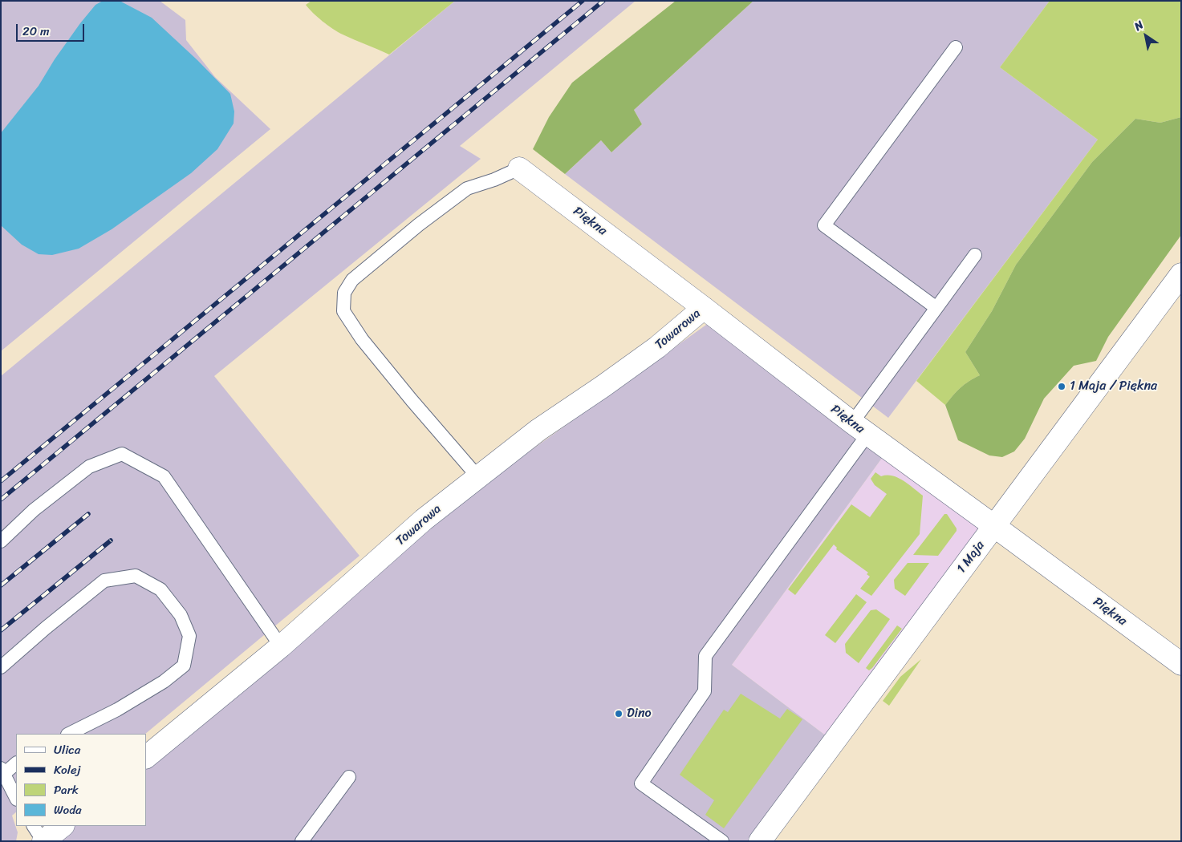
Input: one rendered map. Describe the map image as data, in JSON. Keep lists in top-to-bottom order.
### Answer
{
  "streets": {
    "street": ["Piękna", "Towarowa", "1 Maja"]
  },
  "crossings": [
    ["Piękna", "Towarowa"],
    ["Piękna", "1 Maja"]
  ],
  "places": ["1 Maja / Piękna", "Dino"],
  "legend": [
    "Ulica",
    "Kolej",
    "Park",
    "Woda"
  ],
  "scale_bar": "20 m",
  "north": "top left"
}
